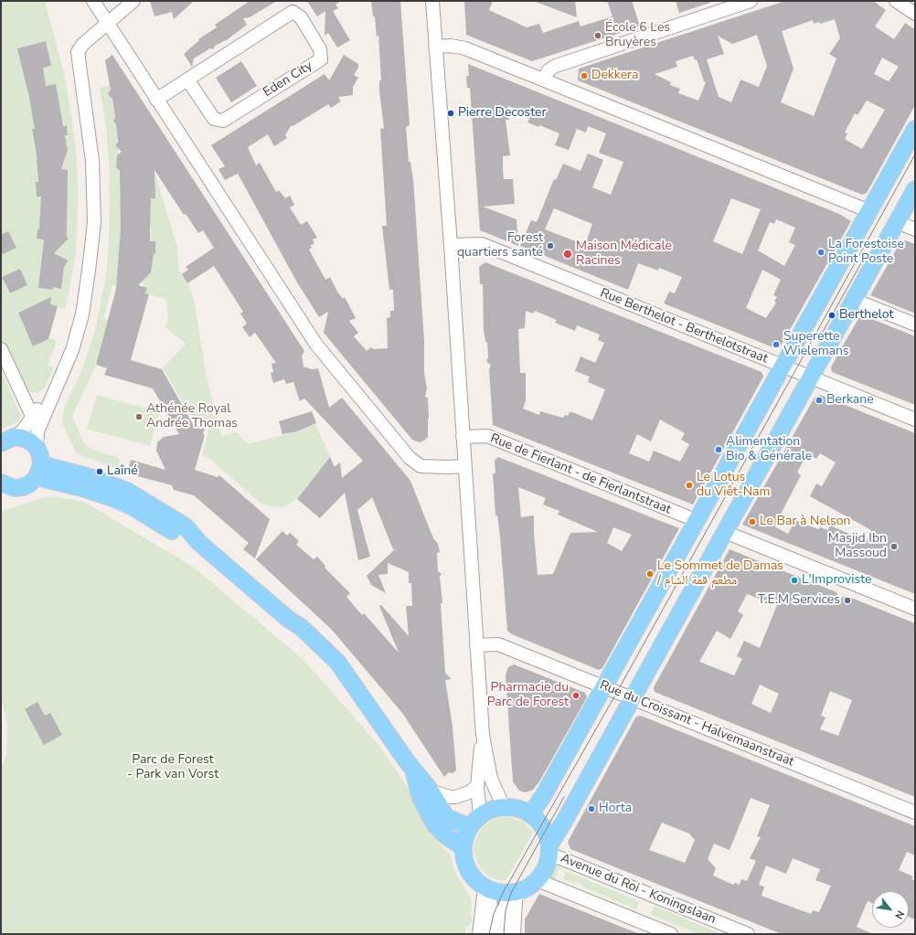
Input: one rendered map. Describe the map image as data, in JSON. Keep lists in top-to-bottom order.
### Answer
{
  "streets": {
    "street": [
      "Eden City",
      "Rue Berthelot - Berthelotstraat",
      "Rue de Fierlant - de Fierlantstraat",
      "Rue du Croissant - Halvemaanstraat",
      "Avenue du Roi - Koningslaan"
    ]
  },
  "parks": ["Parc de Forest - Park van Vorst"],
  "places": [
    "École 6 Les Bruyères",
    "Dekkera",
    "Pierre Decoster",
    "Forest quartiers santé",
    "La Forestoise Point Poste",
    "Maison Médicale Racines",
    "Berthelot",
    "Superette Wielemans",
    "Berkane",
    "Athénée Royal Andrée Thomas",
    "Alimentation Bio & Générale",
    "Laîné",
    "Le Lotus du Viêt-Nam",
    "Le Bar à Nelson",
    "Masjid Ibn Massoud",
    "Le Sommet de Damas / مطعم قمة الشام",
    "L'Improviste",
    "T.E.M Services",
    "Pharmacie du Parc de Forest",
    "Horta"
  ],
  "north": "bottom right"
}
